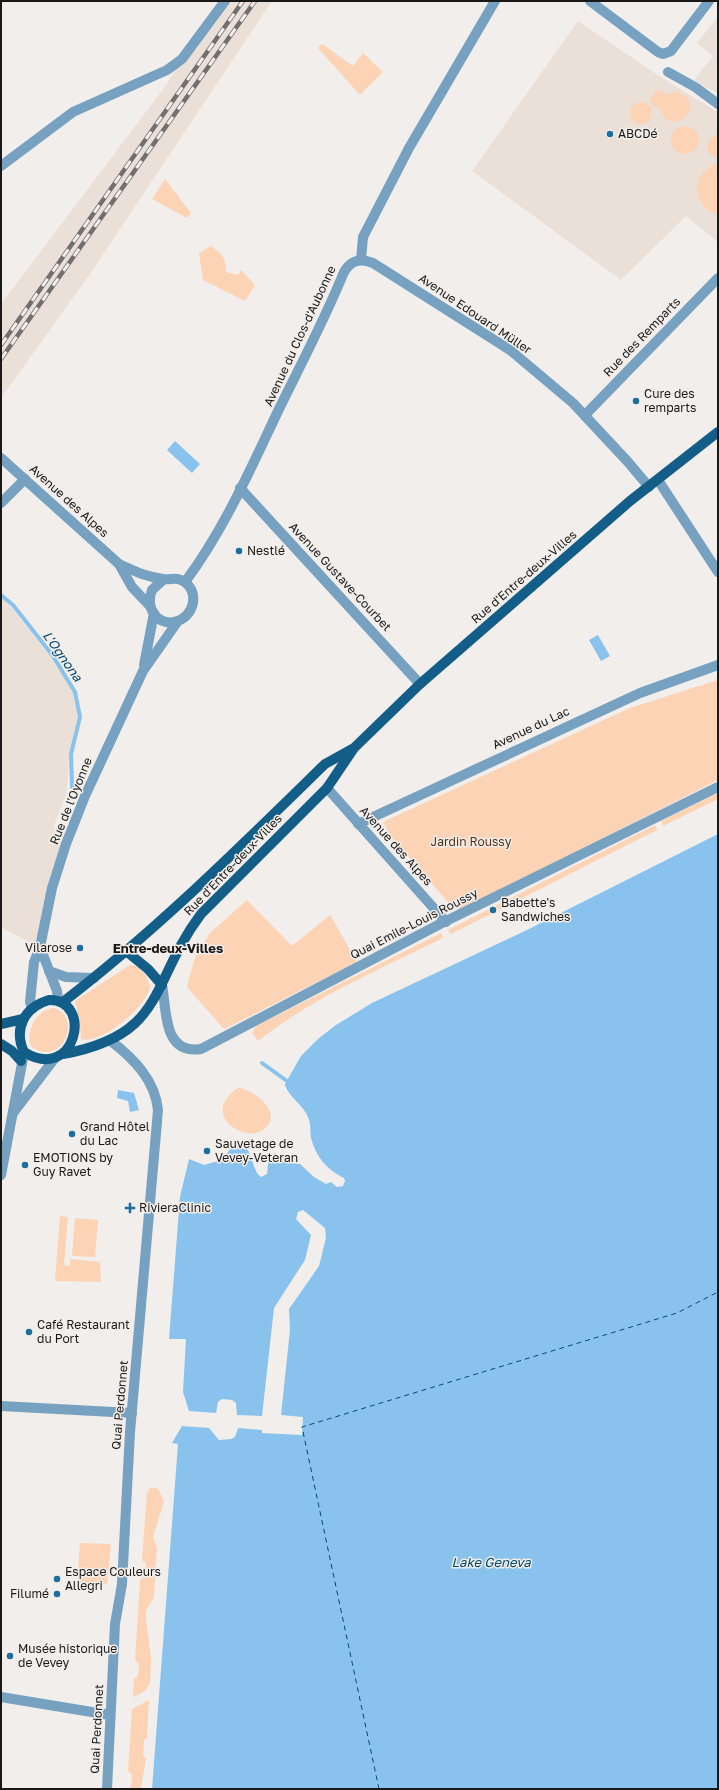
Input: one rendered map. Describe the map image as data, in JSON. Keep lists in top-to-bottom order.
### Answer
{
  "streets": {
    "main road": ["Rue d'Entre-deux-Villes"],
    "street": [
      "Avenue Edouard Müller",
      "Avenue du Clos-d'Aubonne",
      "Rue des Remparts",
      "Avenue des Alpes",
      "Avenue Gustave-Courbet",
      "Avenue du Lac",
      "Rue de l'Oyonne",
      "Quai Emile-Louis Roussy",
      "Quai Perdonnet"
    ]
  },
  "crossings": [
    ["Avenue Edouard Müller", "Avenue du Clos-d'Aubonne"],
    ["Avenue Edouard Müller", "Rue des Remparts"],
    ["Avenue Edouard Müller", "Rue d'Entre-deux-Villes"],
    ["Avenue du Clos-d'Aubonne", "Avenue des Alpes"],
    ["Avenue du Clos-d'Aubonne", "Avenue Gustave-Courbet"],
    ["Avenue du Clos-d'Aubonne", "Rue de l'Oyonne"],
    ["Avenue des Alpes", "Rue d'Entre-deux-Villes"],
    ["Avenue des Alpes", "Avenue du Lac"],
    ["Avenue des Alpes", "Rue de l'Oyonne"],
    ["Avenue des Alpes", "Quai Emile-Louis Roussy"],
    ["Avenue Gustave-Courbet", "Rue d'Entre-deux-Villes"],
    ["Rue d'Entre-deux-Villes", "Rue de l'Oyonne"],
    ["Rue d'Entre-deux-Villes", "Quai Emile-Louis Roussy"],
    ["Rue d'Entre-deux-Villes", "Quai Perdonnet"]
  ],
  "districts": ["Entre-deux-Villes"],
  "water": ["L'Ognona", "Lake Geneva"],
  "parks": ["Jardin Roussy"],
  "places": {
    "other": [
      "ABCDé",
      "Cure des remparts",
      "Nestlé",
      "Babette's Sandwiches",
      "Vilarose",
      "Grand Hôtel du Lac",
      "Sauvetage de Vevey-Veteran",
      "EMOTIONS by Guy Ravet",
      "Café Restaurant du Port",
      "Espace Couleurs Allegri",
      "Filumé",
      "Musée historique de Vevey"
    ],
    "health": ["RivieraClinic"]
  }
}
